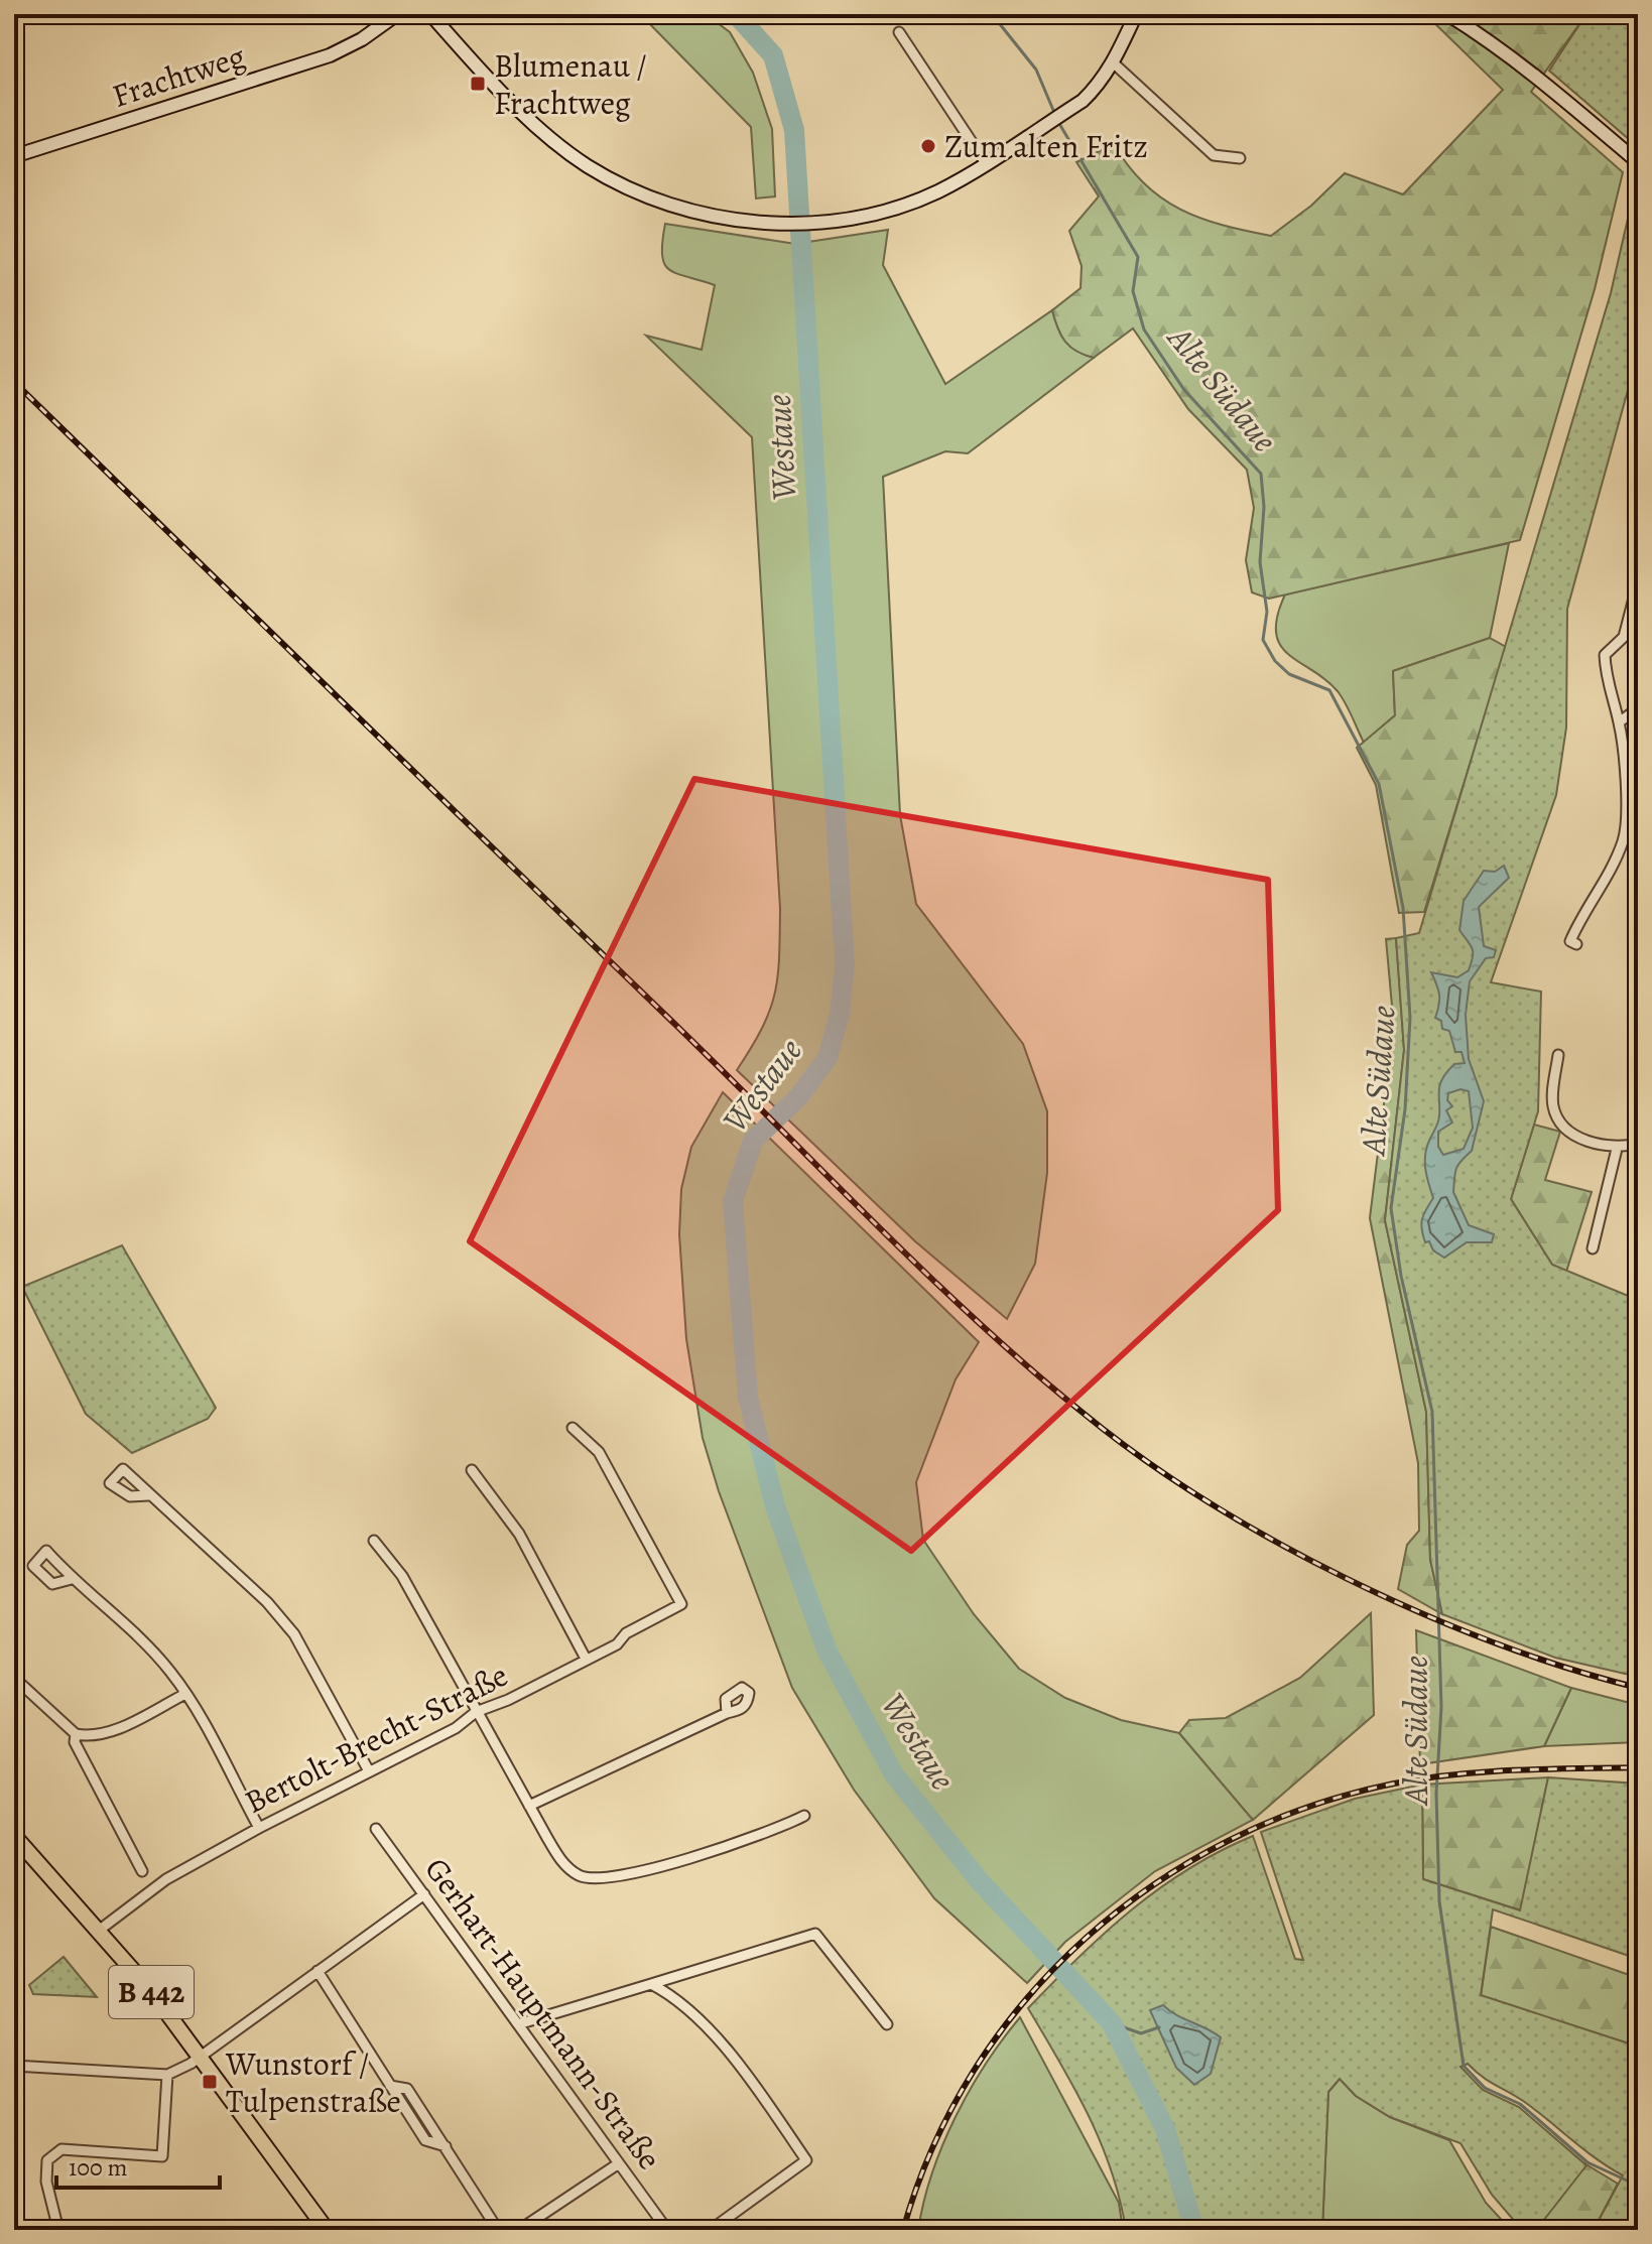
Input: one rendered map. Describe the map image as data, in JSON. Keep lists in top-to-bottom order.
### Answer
{
  "streets": {
    "main road": ["B 442"],
    "street": ["Frachtweg", "Bertolt-Brecht-Straße", "Gerhart-Hauptmann-Straße"]
  },
  "crossings": [
    ["Bertolt-Brecht-Straße", "B 442"]
  ],
  "water": ["Alte Südaue", "Westaue"],
  "places": {
    "transit": ["Blumenau / Frachtweg", "Wunstorf / Tulpenstraße"],
    "other": ["Zum alten Fritz"]
  },
  "scale_bar": "100 m"
}
